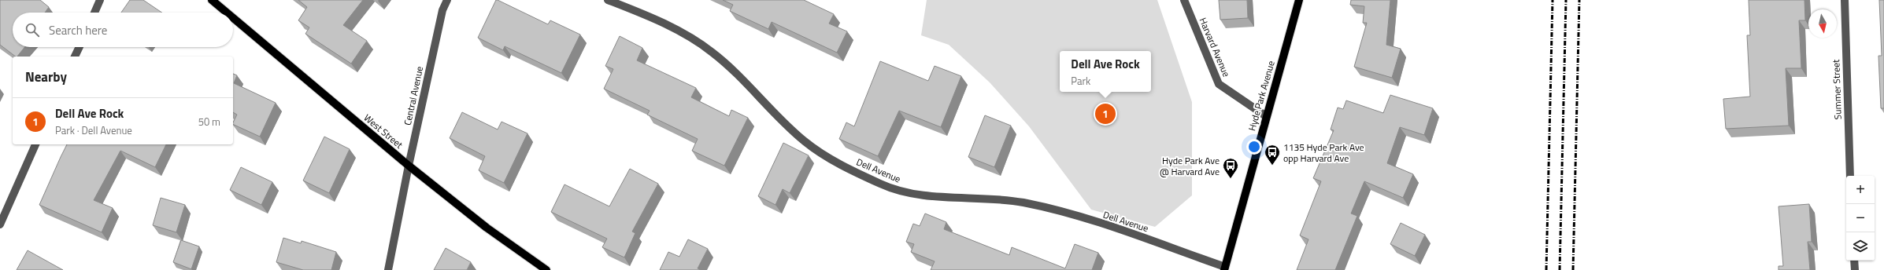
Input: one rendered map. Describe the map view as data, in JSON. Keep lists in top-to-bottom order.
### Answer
{
  "streets": {
    "main road": ["Hyde Park Avenue", "West Street"],
    "street": [
      "Harvard Avenue",
      "Summer Street",
      "Central Avenue",
      "Dell Avenue"
    ]
  },
  "crossings": [
    ["Harvard Avenue", "Hyde Park Avenue"],
    ["Central Avenue", "West Street"],
    ["Hyde Park Avenue", "Dell Avenue"]
  ],
  "places": {
    "bus stop": ["1135 Hyde Park Ave opp Harvard Ave", "Hyde Park Ave @ Harvard Ave"]
  },
  "north": "bottom",
  "page": {
    "search": "Search here",
    "popup": ["Dell Ave Rock", "Park"],
    "heading": "Nearby",
    "list": [
      {
        "mark": "1",
        "name": "Dell Ave Rock",
        "note": "Park · Dell Avenue",
        "value": "50 m"
      }
    ],
    "pins": "1",
    "map_buttons": ["+", "−"]
  }
}
